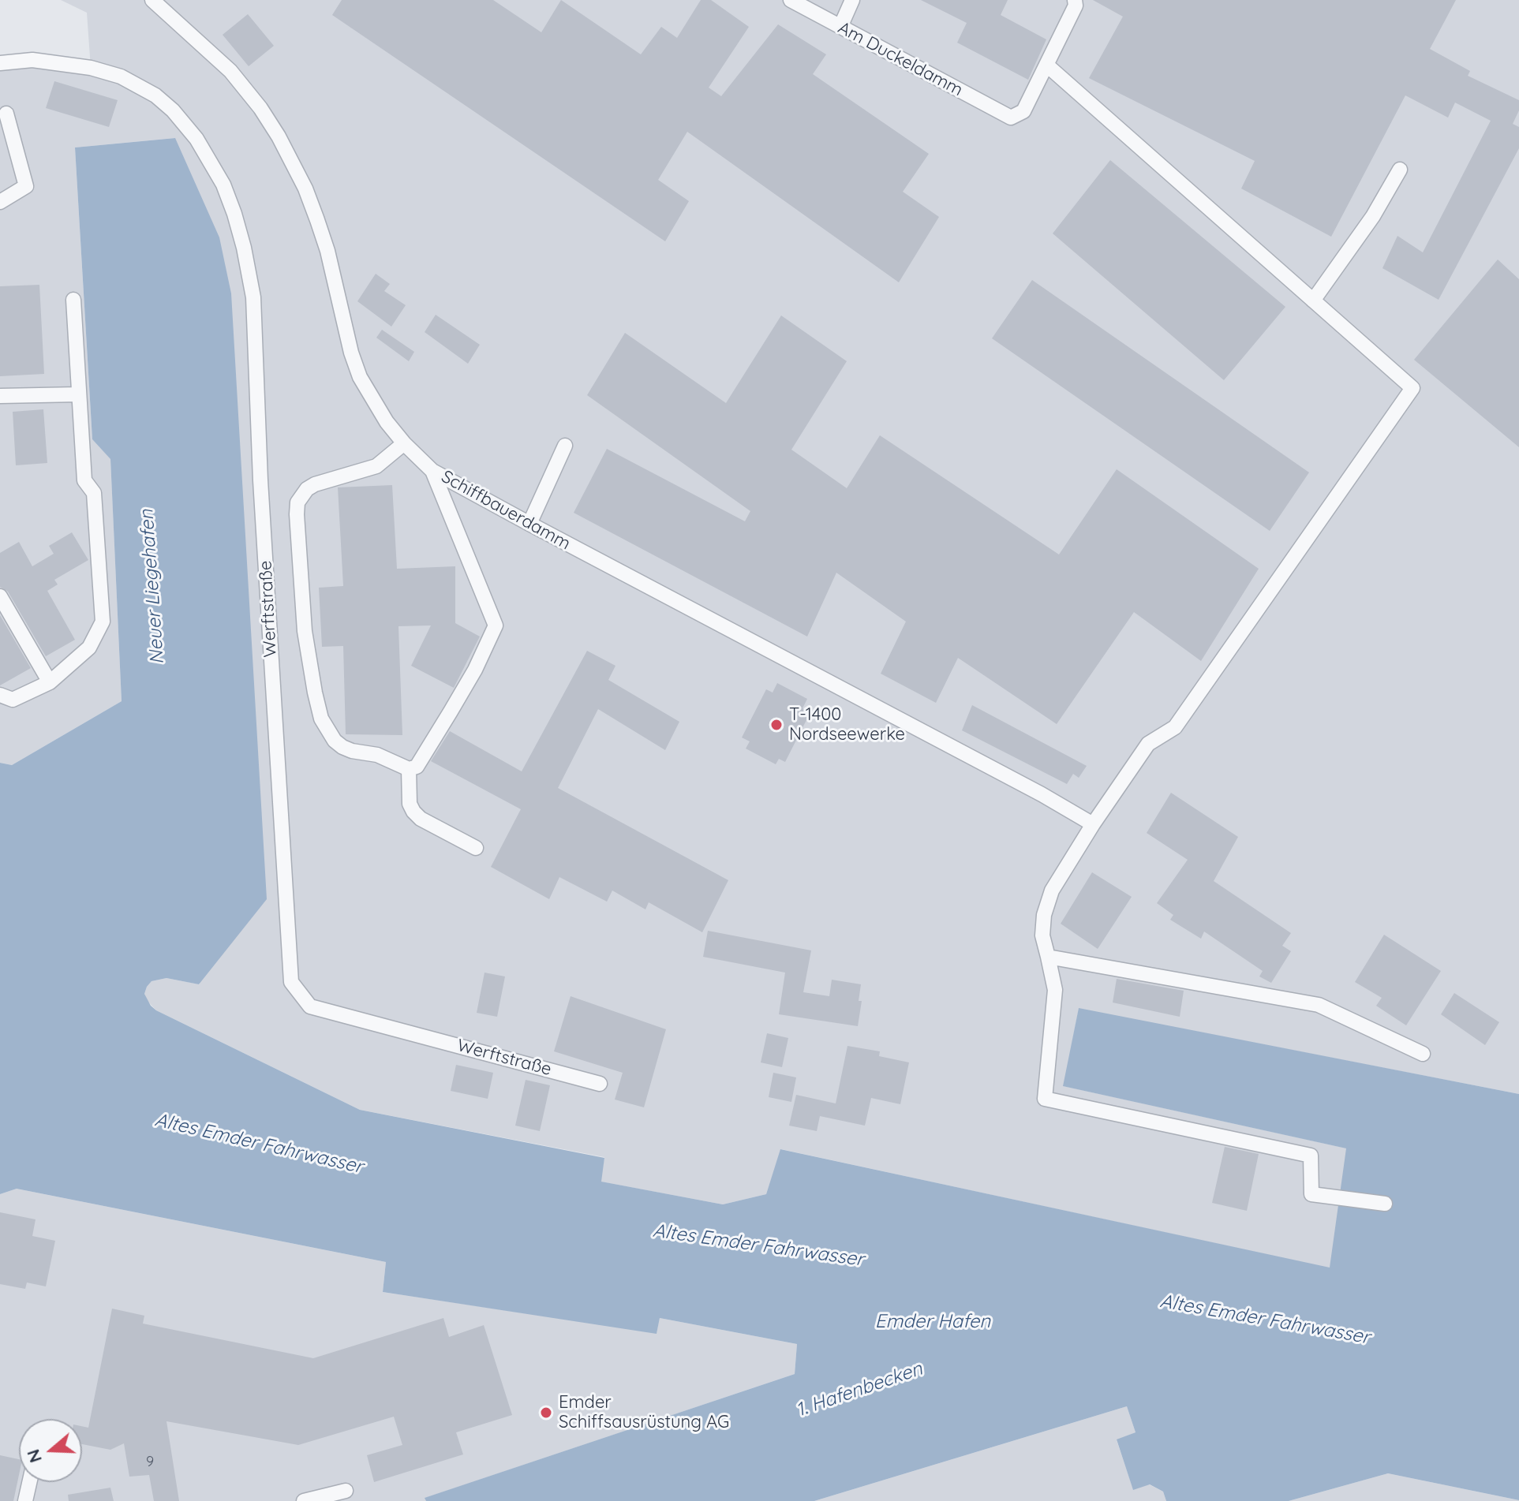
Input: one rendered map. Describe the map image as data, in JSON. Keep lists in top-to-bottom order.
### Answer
{
  "streets": {
    "street": ["Am Duckeldamm", "Schiffbauerdamm", "Werftstraße"]
  },
  "water": [
    "Neuer Liegehafen",
    "Altes Emder Fahrwasser",
    "Emder Hafen",
    "1. Hafenbecken"
  ],
  "places": ["T-1400 Nordseewerke", "Emder Schiffsausrüstung AG"],
  "house_numbers": ["9"],
  "north": "left"
}
